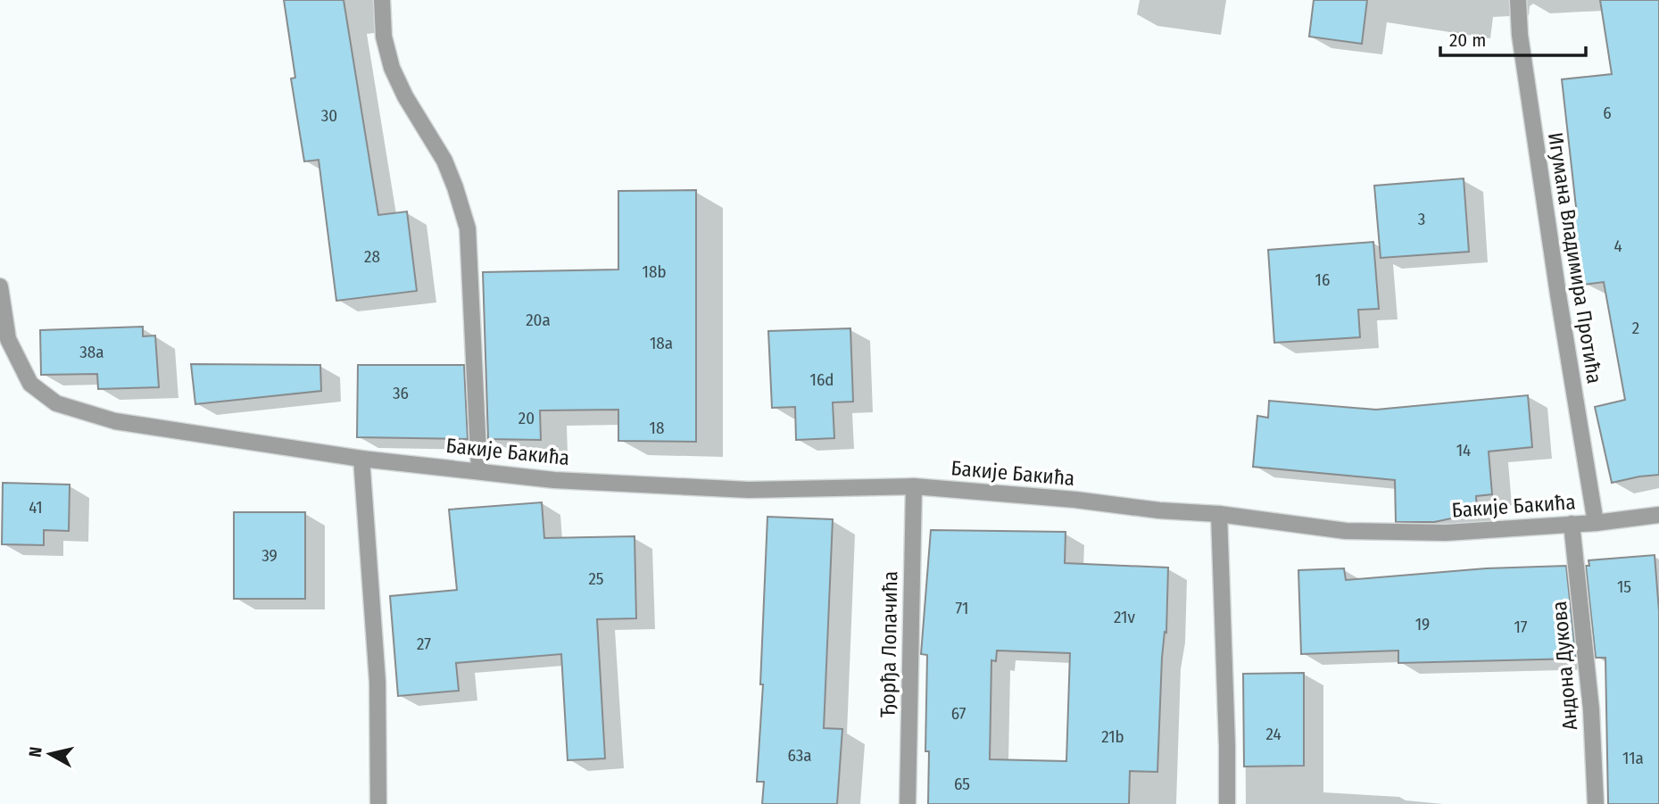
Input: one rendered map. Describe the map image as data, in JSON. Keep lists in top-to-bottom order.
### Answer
{
  "streets": {
    "street": [
      "Игумана Владимира Протића",
      "Бакије Бакића",
      "Ђорђа Лопачића",
      "Андона Дукова"
    ]
  },
  "crossings": [
    ["Игумана Владимира Протића", "Бакије Бакића"],
    ["Бакије Бакића", "Ђорђа Лопачића"],
    ["Бакије Бакића", "Андона Дукова"]
  ],
  "house_numbers": [
    "6",
    "30",
    "3",
    "4",
    "28",
    "18b",
    "16",
    "20a",
    "2",
    "18a",
    "38a",
    "16d",
    "36",
    "20",
    "18",
    "14",
    "41",
    "39",
    "25",
    "15",
    "71",
    "21v",
    "19",
    "17",
    "27",
    "67",
    "24",
    "21b",
    "63a",
    "11a",
    "65"
  ],
  "scale_bar": "20 m",
  "north": "left"
}
